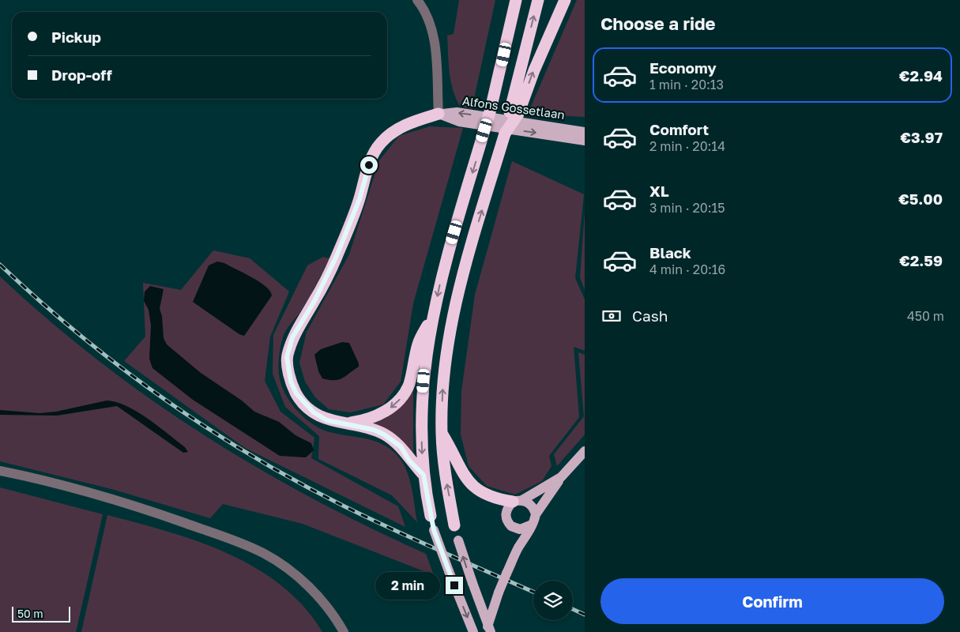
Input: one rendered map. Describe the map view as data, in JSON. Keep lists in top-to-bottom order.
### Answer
{
  "streets": {
    "main road": ["Alfons Gossetlaan"]
  },
  "scale_bar": "50 m",
  "page": {
    "heading": "Choose a ride",
    "banner": ["Pickup", "Drop-off"],
    "list": [
      {
        "name": "Economy",
        "note": "1 min · 20:13",
        "value": "€2.94"
      },
      {
        "name": "Comfort",
        "note": "2 min · 20:14",
        "value": "€3.97"
      },
      {
        "name": "XL",
        "note": "3 min · 20:15",
        "value": "€5.00"
      },
      {
        "name": "Black",
        "note": "4 min · 20:16",
        "value": "€2.59"
      }
    ],
    "pay": ["Cash", "450 m"],
    "buttons": "Confirm",
    "bubble": "2 min",
    "scale": "50 m"
  }
}
